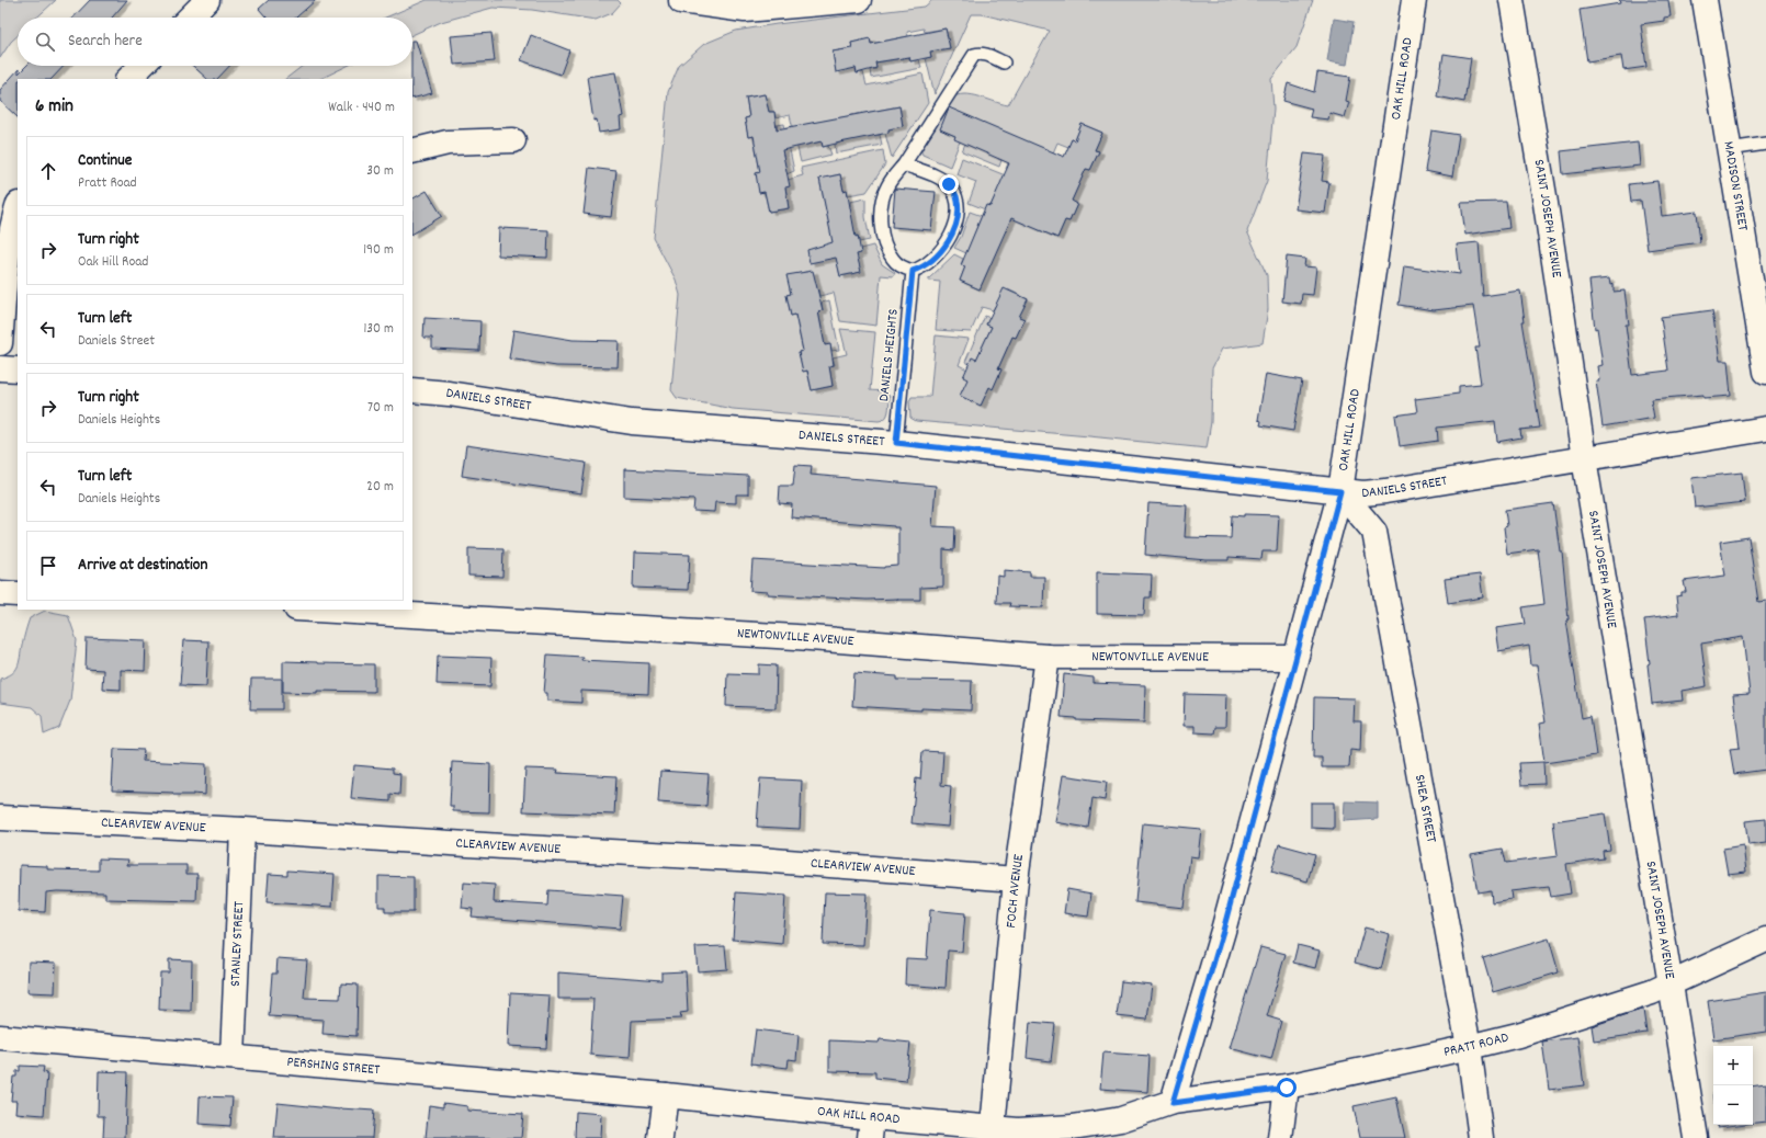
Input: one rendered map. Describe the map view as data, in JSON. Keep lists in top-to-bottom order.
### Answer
{
  "streets": {
    "street": [
      "OAK HILL ROAD",
      "MADISON STREET",
      "SAINT JOSEPH AVENUE",
      "DANIELS STREET",
      "NEWTONVILLE AVENUE",
      "SHEA STREET",
      "CLEARVIEW AVENUE",
      "FOCH AVENUE",
      "STANLEY STREET",
      "PRATT ROAD",
      "PERSHING STREET"
    ],
    "lane": ["DANIELS HEIGHTS"]
  },
  "crossings": [
    ["OAK HILL ROAD", "DANIELS STREET"],
    ["OAK HILL ROAD", "NEWTONVILLE AVENUE"],
    ["OAK HILL ROAD", "SHEA STREET"],
    ["OAK HILL ROAD", "FOCH AVENUE"],
    ["OAK HILL ROAD", "PRATT ROAD"],
    ["OAK HILL ROAD", "PERSHING STREET"],
    ["SAINT JOSEPH AVENUE", "DANIELS STREET"],
    ["SAINT JOSEPH AVENUE", "PRATT ROAD"],
    ["DANIELS HEIGHTS", "DANIELS STREET"],
    ["DANIELS STREET", "SHEA STREET"],
    ["NEWTONVILLE AVENUE", "FOCH AVENUE"],
    ["SHEA STREET", "PRATT ROAD"],
    ["CLEARVIEW AVENUE", "FOCH AVENUE"],
    ["CLEARVIEW AVENUE", "STANLEY STREET"],
    ["STANLEY STREET", "PERSHING STREET"]
  ],
  "page": {
    "search": "Search here",
    "heading": ["6 min", "Walk · 440 m"],
    "list": [
      ["Continue", "Pratt Road", "30 m"],
      ["Turn right", "Oak Hill Road", "190 m"],
      ["Turn left", "Daniels Street", "130 m"],
      ["Turn right", "Daniels Heights", "70 m"],
      ["Turn left", "Daniels Heights", "20 m"],
      "Arrive at destination"
    ],
    "map_buttons": ["+", "−"]
  }
}
